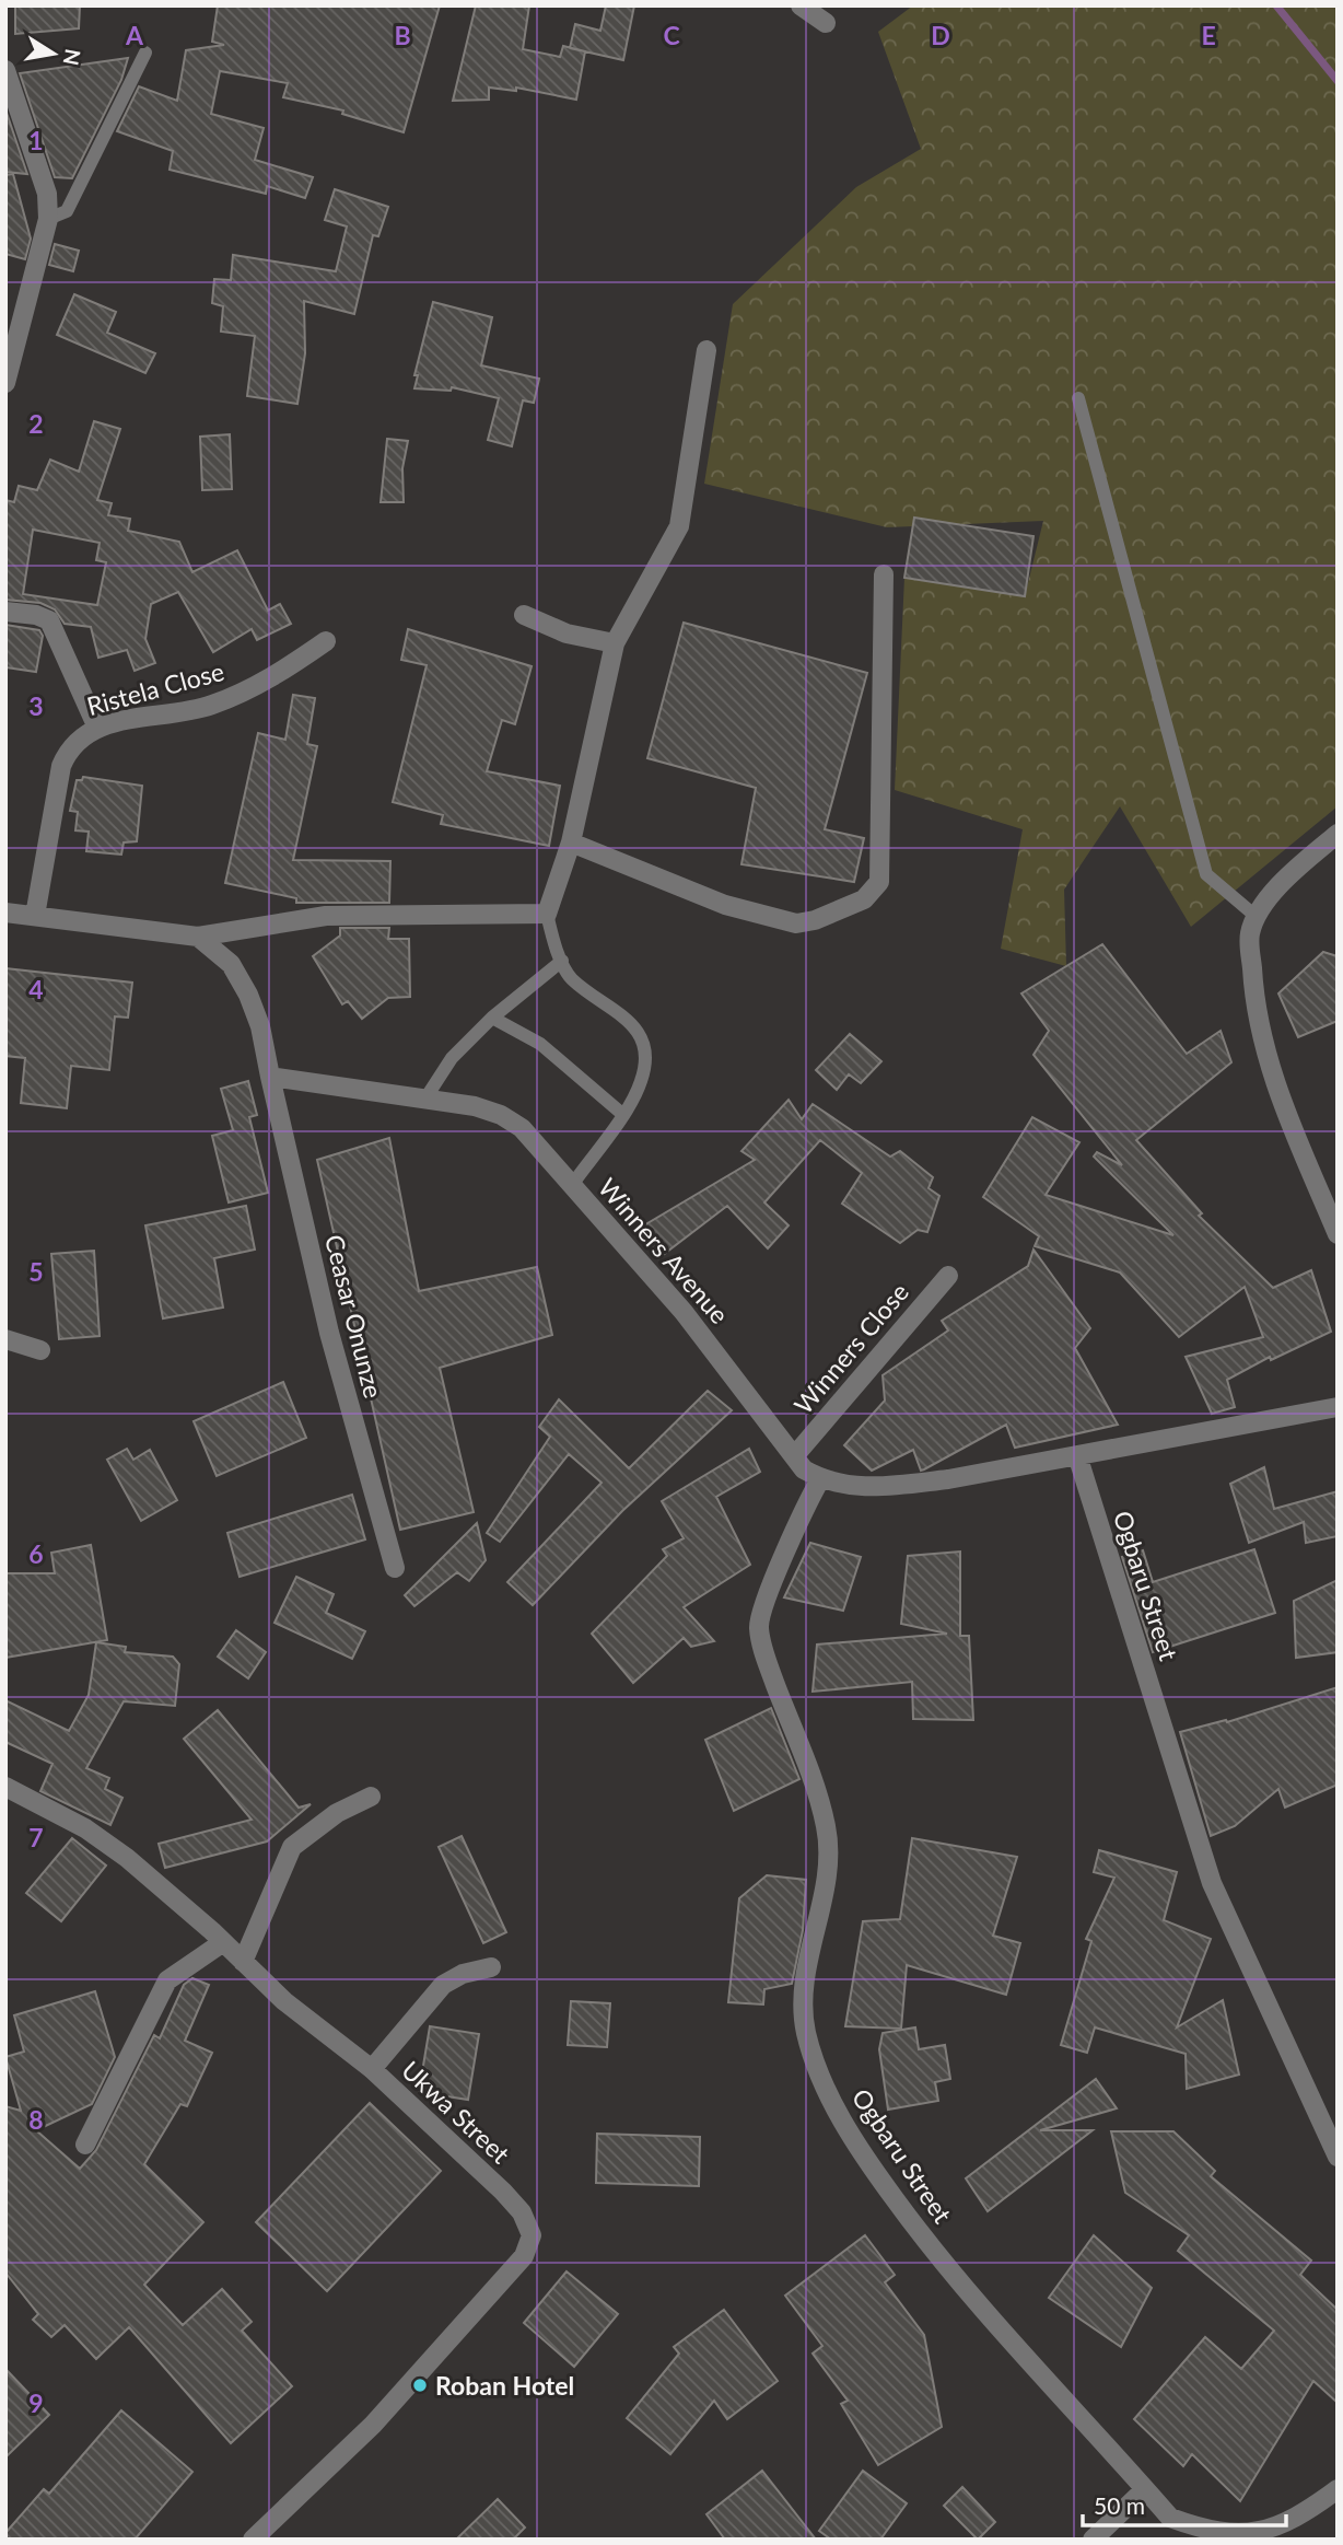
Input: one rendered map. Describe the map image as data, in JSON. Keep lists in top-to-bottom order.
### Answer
{
  "streets": {
    "street": [
      "Ristela Close",
      "Winners Avenue",
      "Ceasar Onunze",
      "Winners Close",
      "Ogbaru Street",
      "Ukwa Street"
    ]
  },
  "crossings": [
    ["Winners Avenue", "Ceasar Onunze"],
    ["Winners Avenue", "Winners Close"],
    ["Winners Avenue", "Ogbaru Street"]
  ],
  "places": ["Roban Hotel"],
  "scale_bar": "50 m",
  "north": "right",
  "grid": {
    "columns": [
      "A",
      "B",
      "C",
      "D",
      "E"
    ],
    "rows": [
      "1",
      "2",
      "3",
      "4",
      "5",
      "6",
      "7",
      "8",
      "9"
    ]
  }
}
